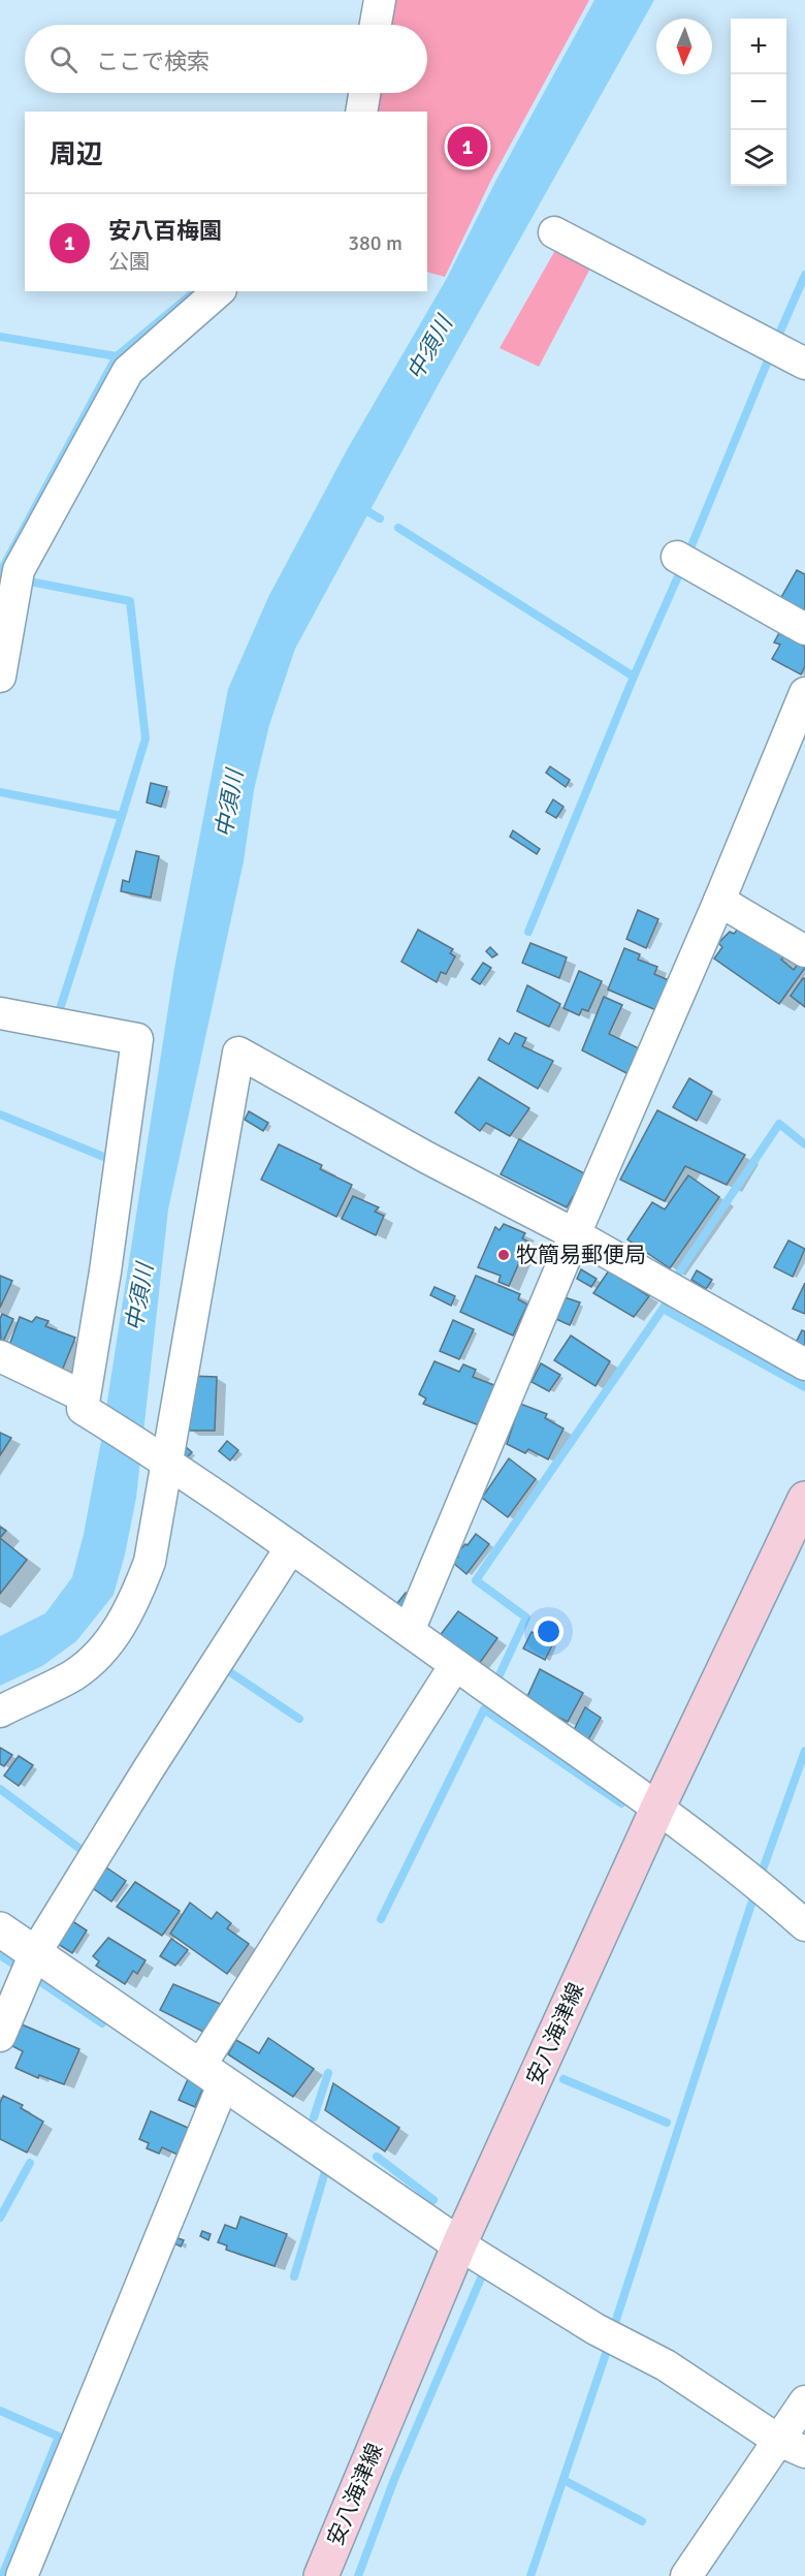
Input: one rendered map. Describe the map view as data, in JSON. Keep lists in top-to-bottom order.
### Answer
{
  "streets": {
    "main road": ["安八海津線"]
  },
  "water": ["中須川"],
  "places": ["牧簡易郵便局"],
  "north": "bottom",
  "page": {
    "map_buttons": ["+", "−"],
    "search": "ここで検索",
    "heading": "周辺",
    "pins": "1",
    "list": [
      {
        "mark": "1",
        "name": "安八百梅園",
        "note": "公園",
        "value": "380 m"
      }
    ]
  }
}
